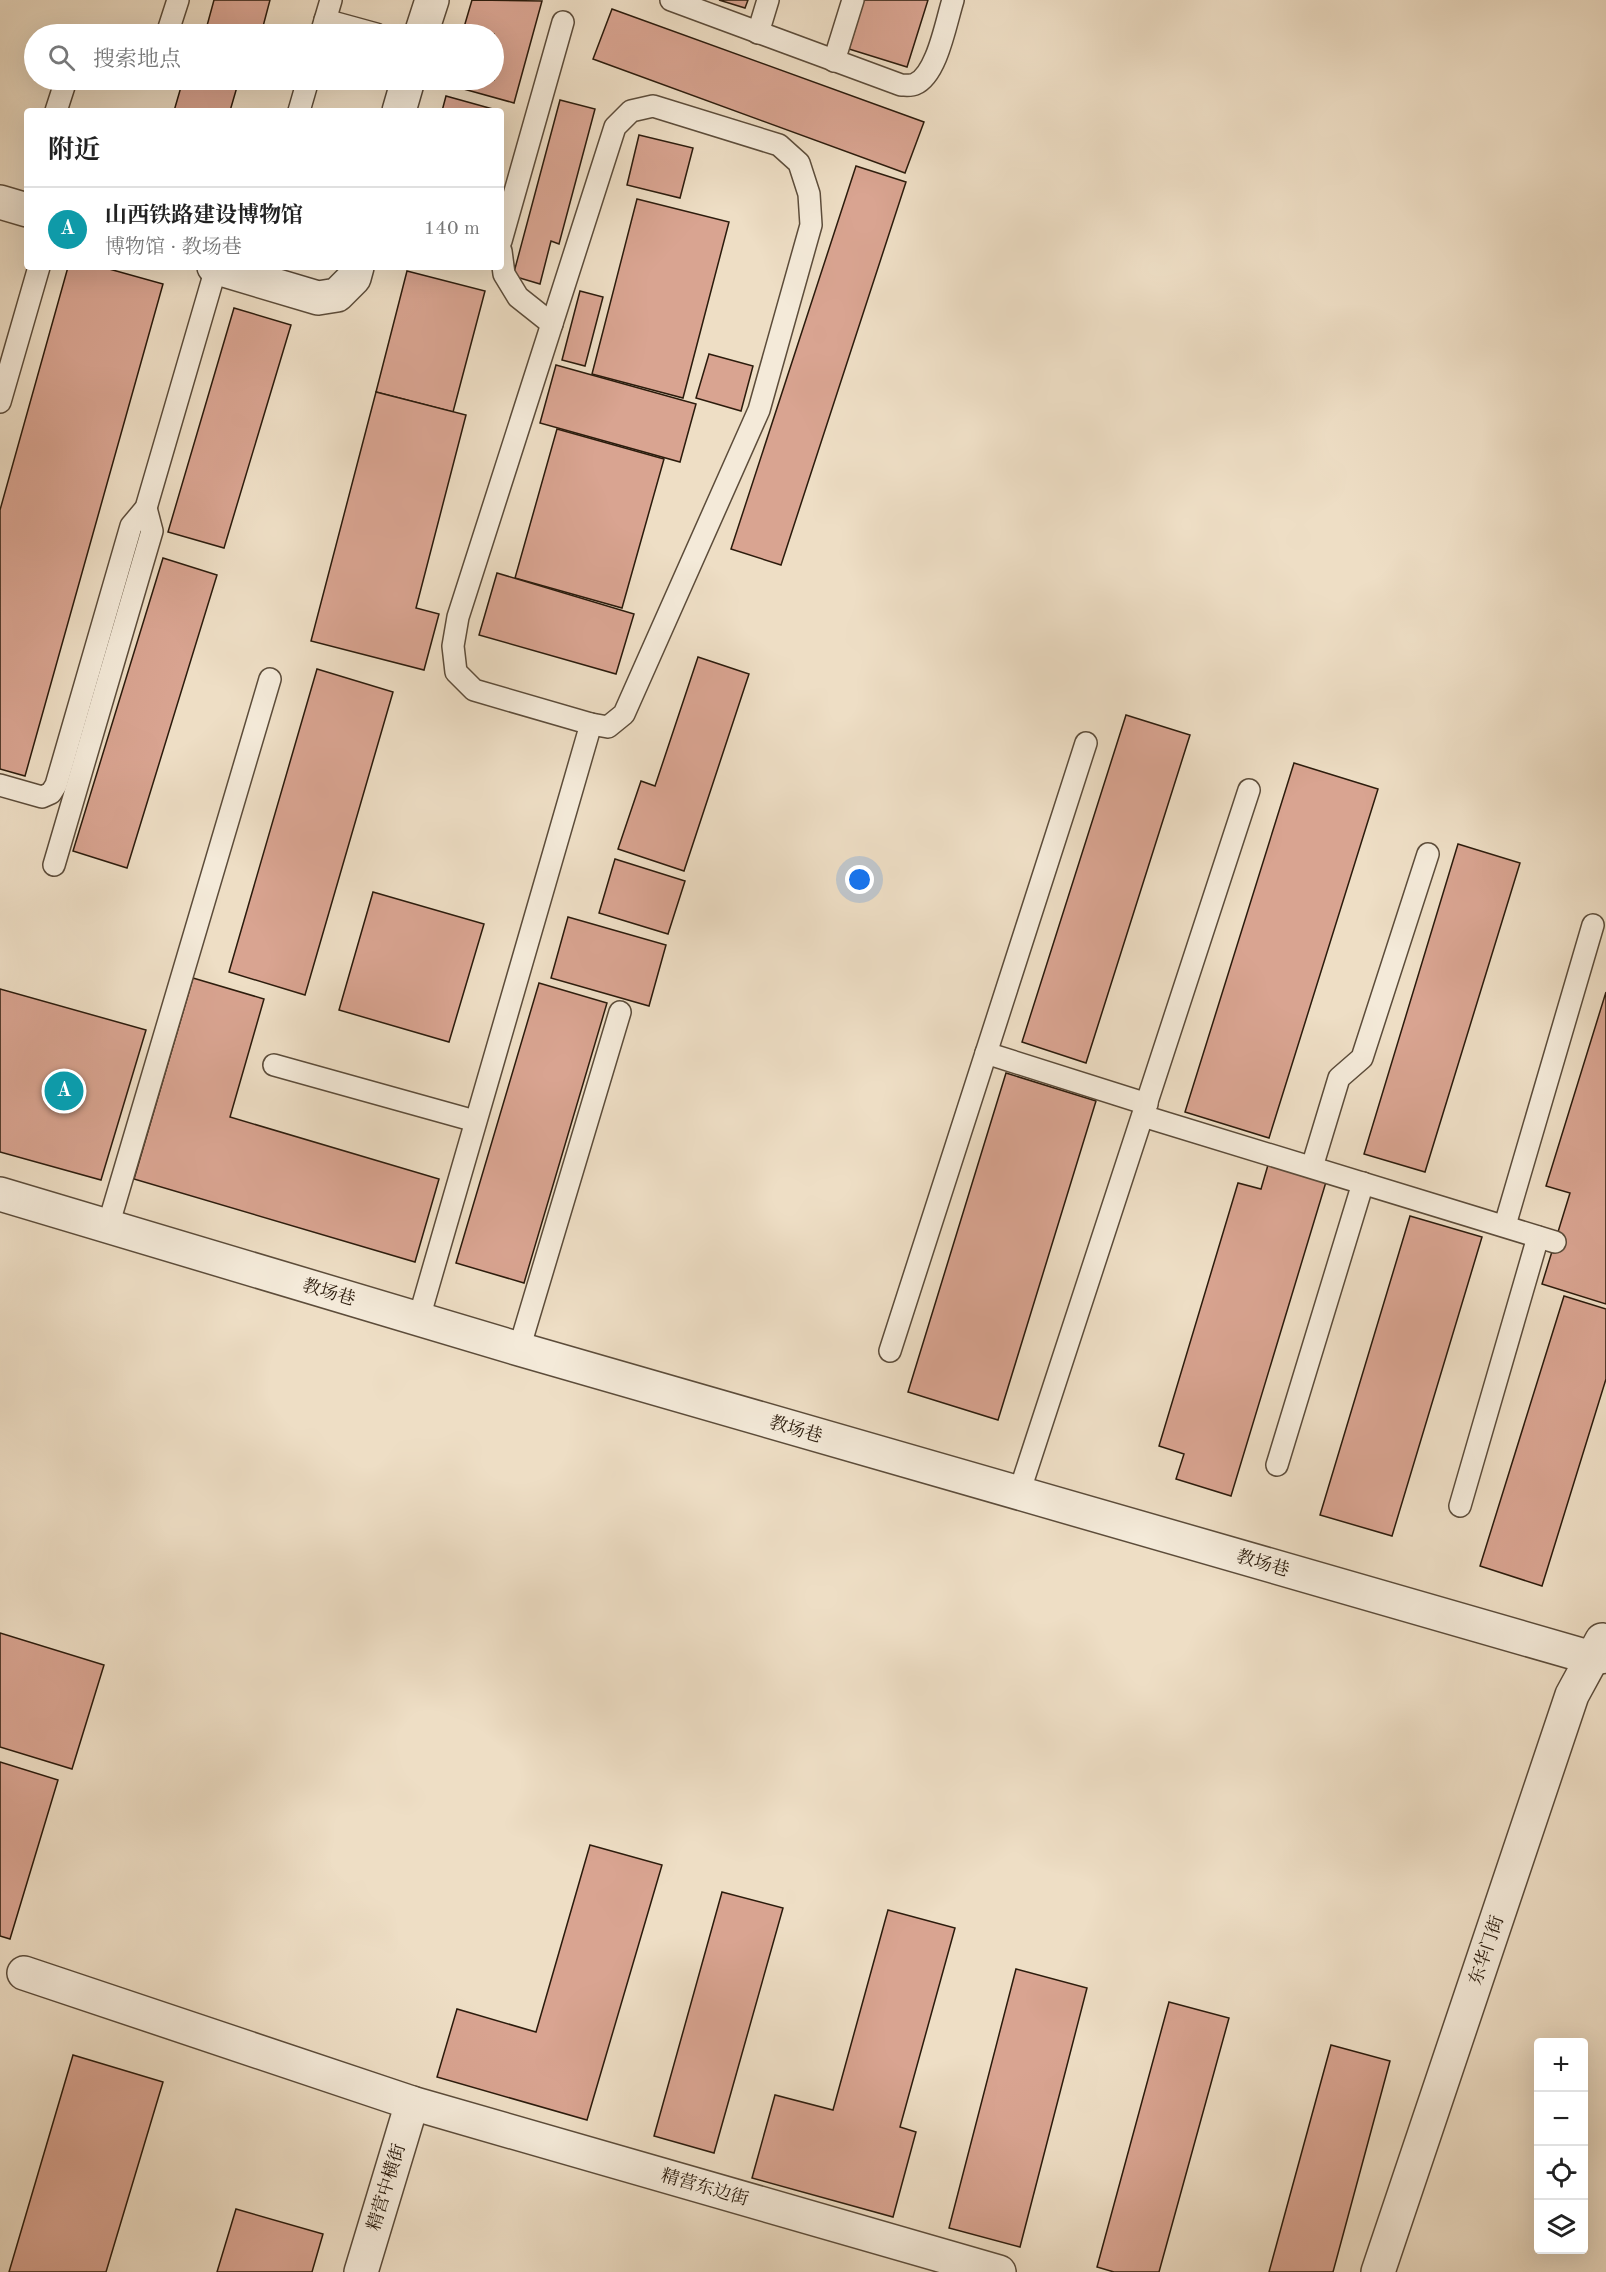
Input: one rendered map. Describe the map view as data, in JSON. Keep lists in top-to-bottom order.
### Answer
{
  "streets": {
    "street": [
      "教场巷",
      "东华门街",
      "精营中横街",
      "精营东边街"
    ]
  },
  "crossings": [
    ["教场巷", "东华门街"],
    ["精营中横街", "精营东边街"]
  ],
  "page": {
    "search": "搜索地点",
    "heading": "附近",
    "list": [
      {
        "mark": "A",
        "name": "山西铁路建设博物馆",
        "note": "博物馆 · 教场巷",
        "value": "140 m"
      }
    ],
    "pins": "A",
    "map_buttons": ["+", "−"]
  }
}
